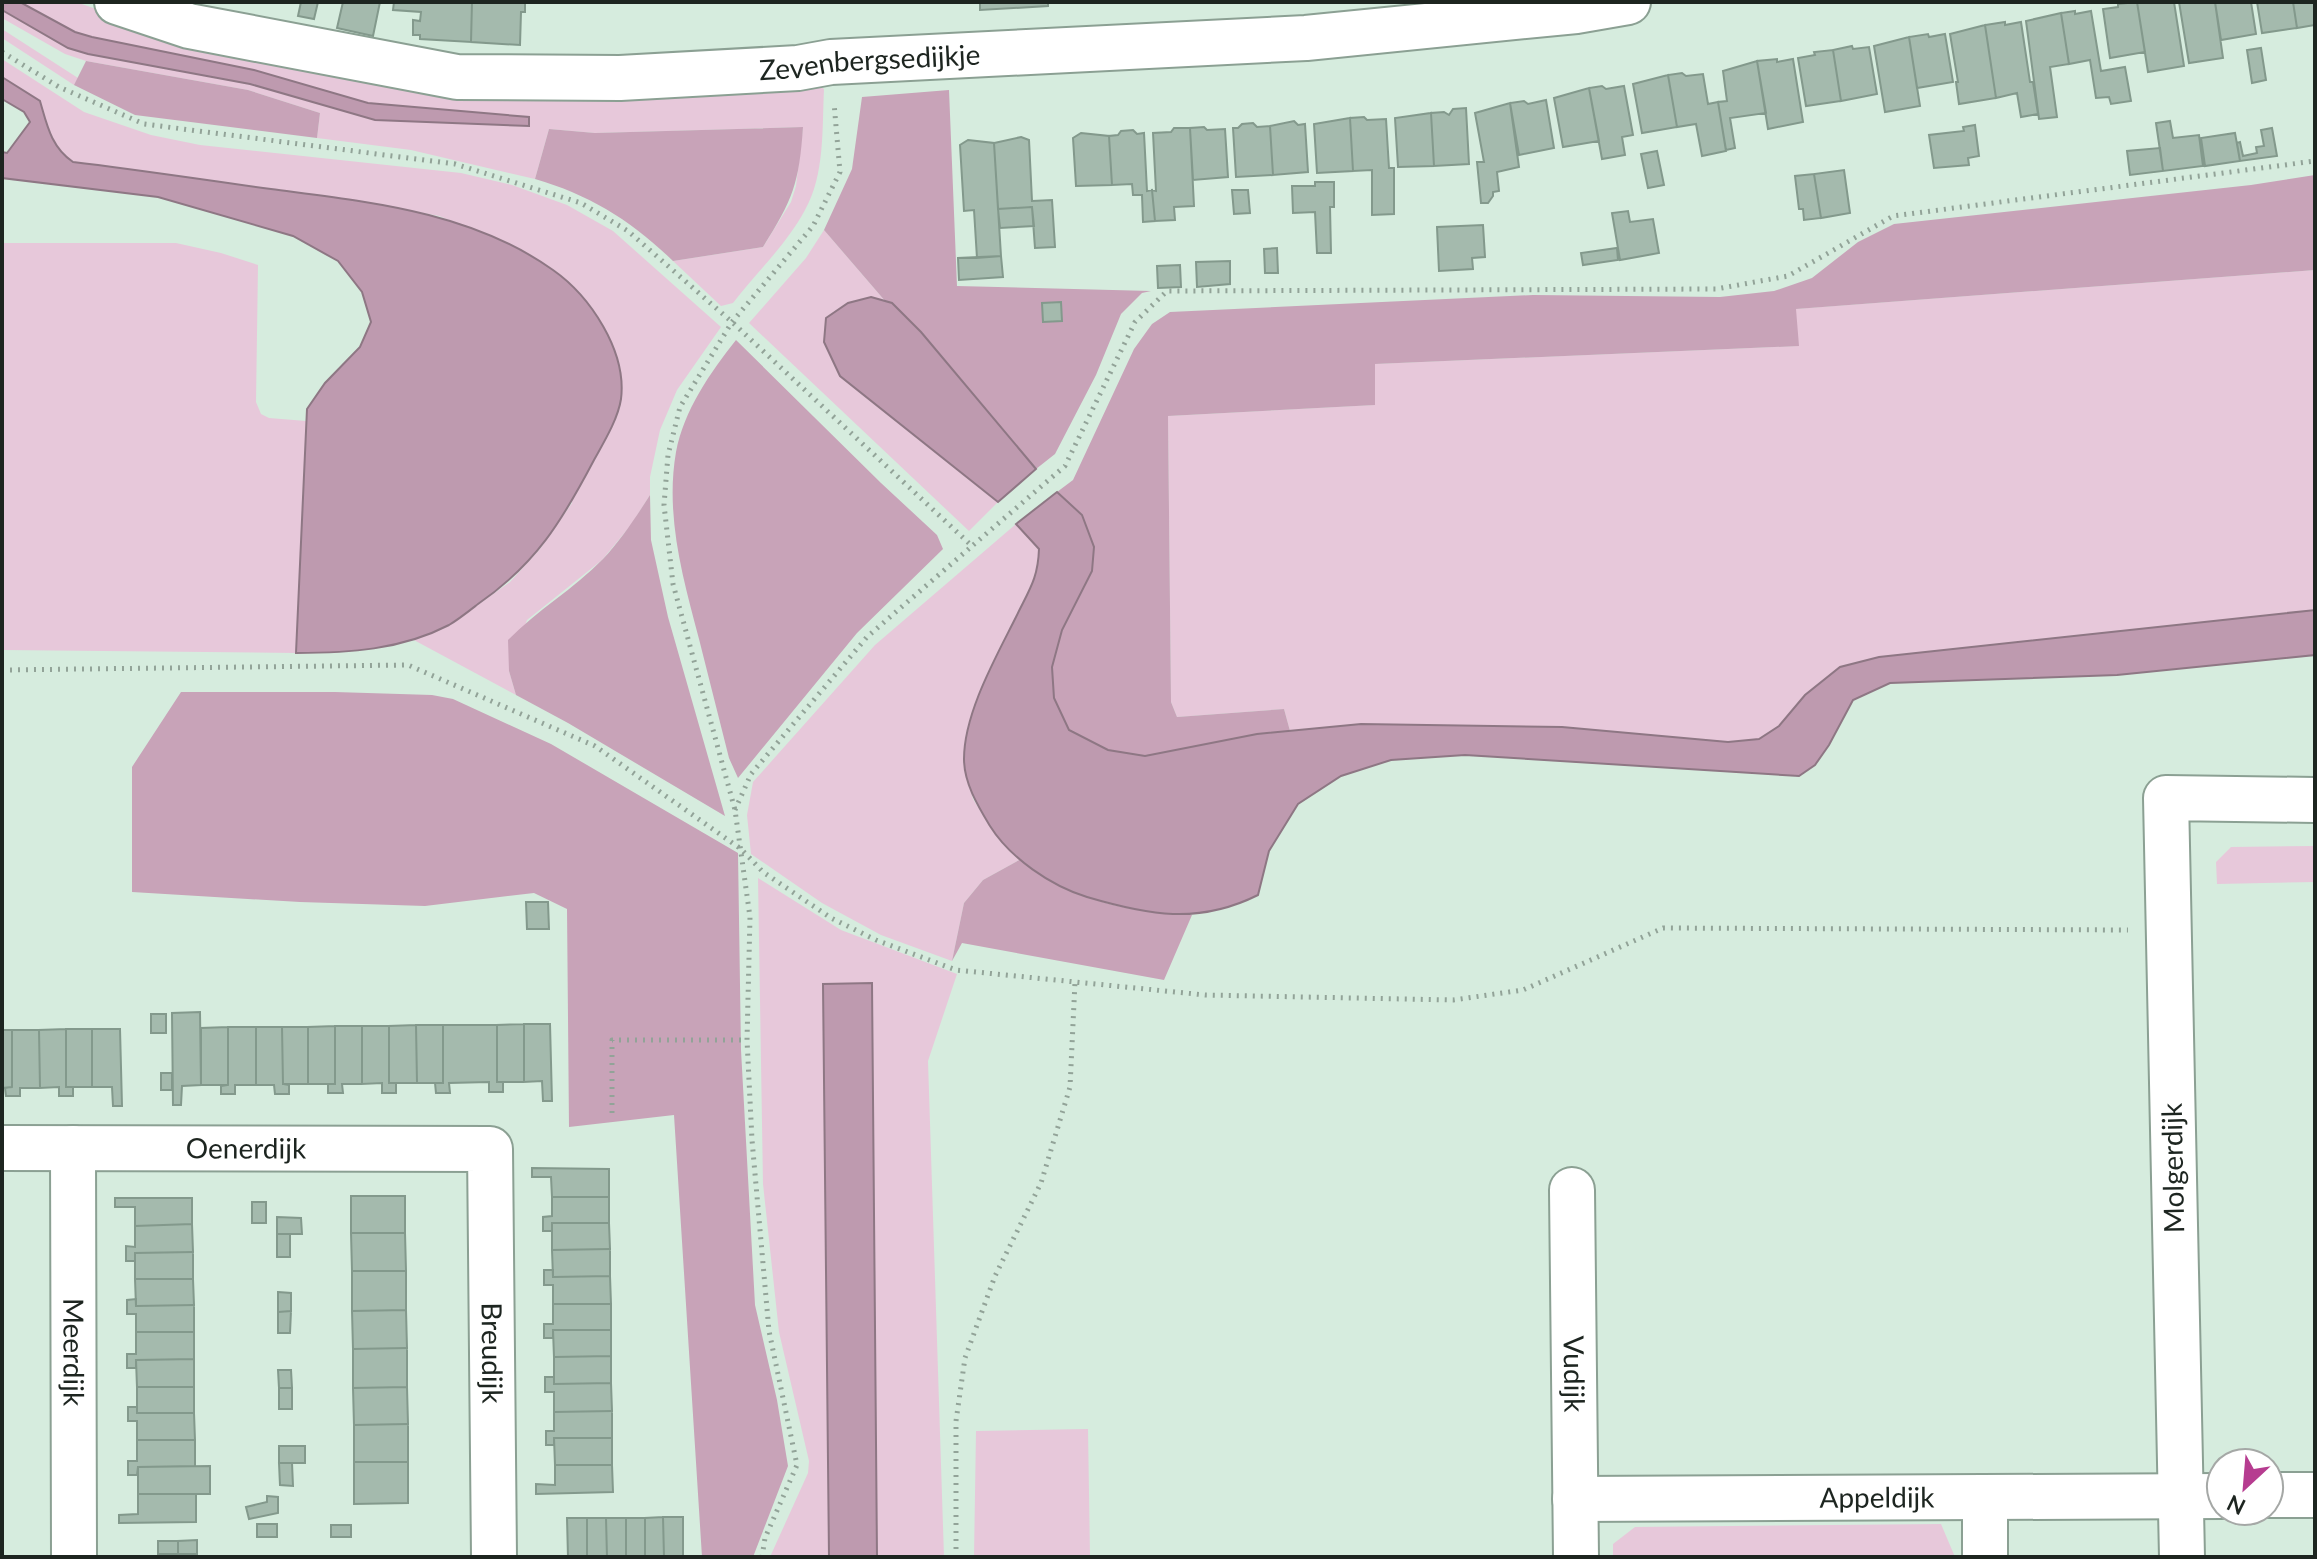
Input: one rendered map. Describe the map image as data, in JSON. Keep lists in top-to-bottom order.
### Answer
{
  "streets": {
    "street": [
      "Zevenbergsedijkje",
      "Oenerdijk",
      "Molgerdijk",
      "Meerdijk",
      "Breudijk",
      "Vudijk",
      "Appeldijk"
    ]
  },
  "crossings": [
    ["Oenerdijk", "Meerdijk"],
    ["Oenerdijk", "Breudijk"],
    ["Molgerdijk", "Appeldijk"],
    ["Vudijk", "Appeldijk"]
  ],
  "north": "bottom left"
}
